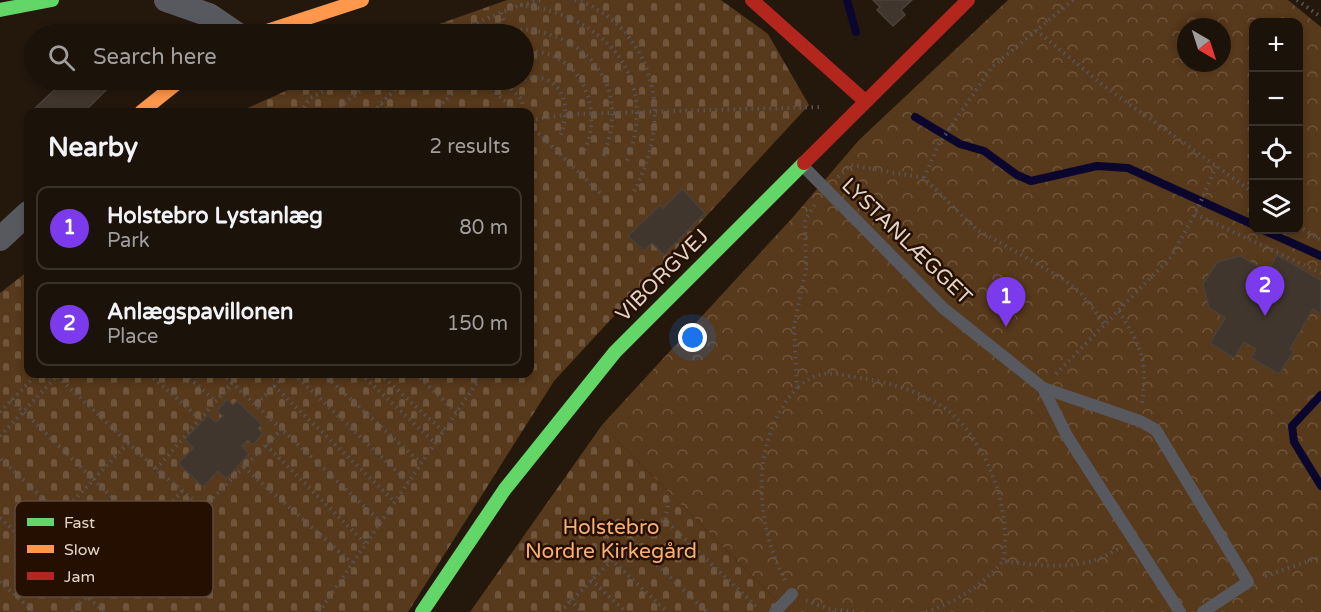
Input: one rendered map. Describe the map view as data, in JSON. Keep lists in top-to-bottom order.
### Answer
{
  "streets": {
    "street": ["VIBORGVEJ"],
    "lane": ["LYSTANLÆGGET"]
  },
  "crossings": [
    ["LYSTANLÆGGET", "VIBORGVEJ"]
  ],
  "parks": ["Holstebro Nordre Kirkegård"],
  "legend": ["Fast", "Slow", "Jam"],
  "north": "bottom right",
  "page": {
    "map_buttons": ["+", "−"],
    "search": "Search here",
    "heading": ["Nearby", "2 results"],
    "list": [
      {
        "mark": "1",
        "name": "Holstebro Lystanlæg",
        "note": "Park",
        "value": "80 m"
      },
      {
        "mark": "2",
        "name": "Anlægspavillonen",
        "note": "Place",
        "value": "150 m"
      }
    ],
    "pins": ["2", "1"]
  }
}
